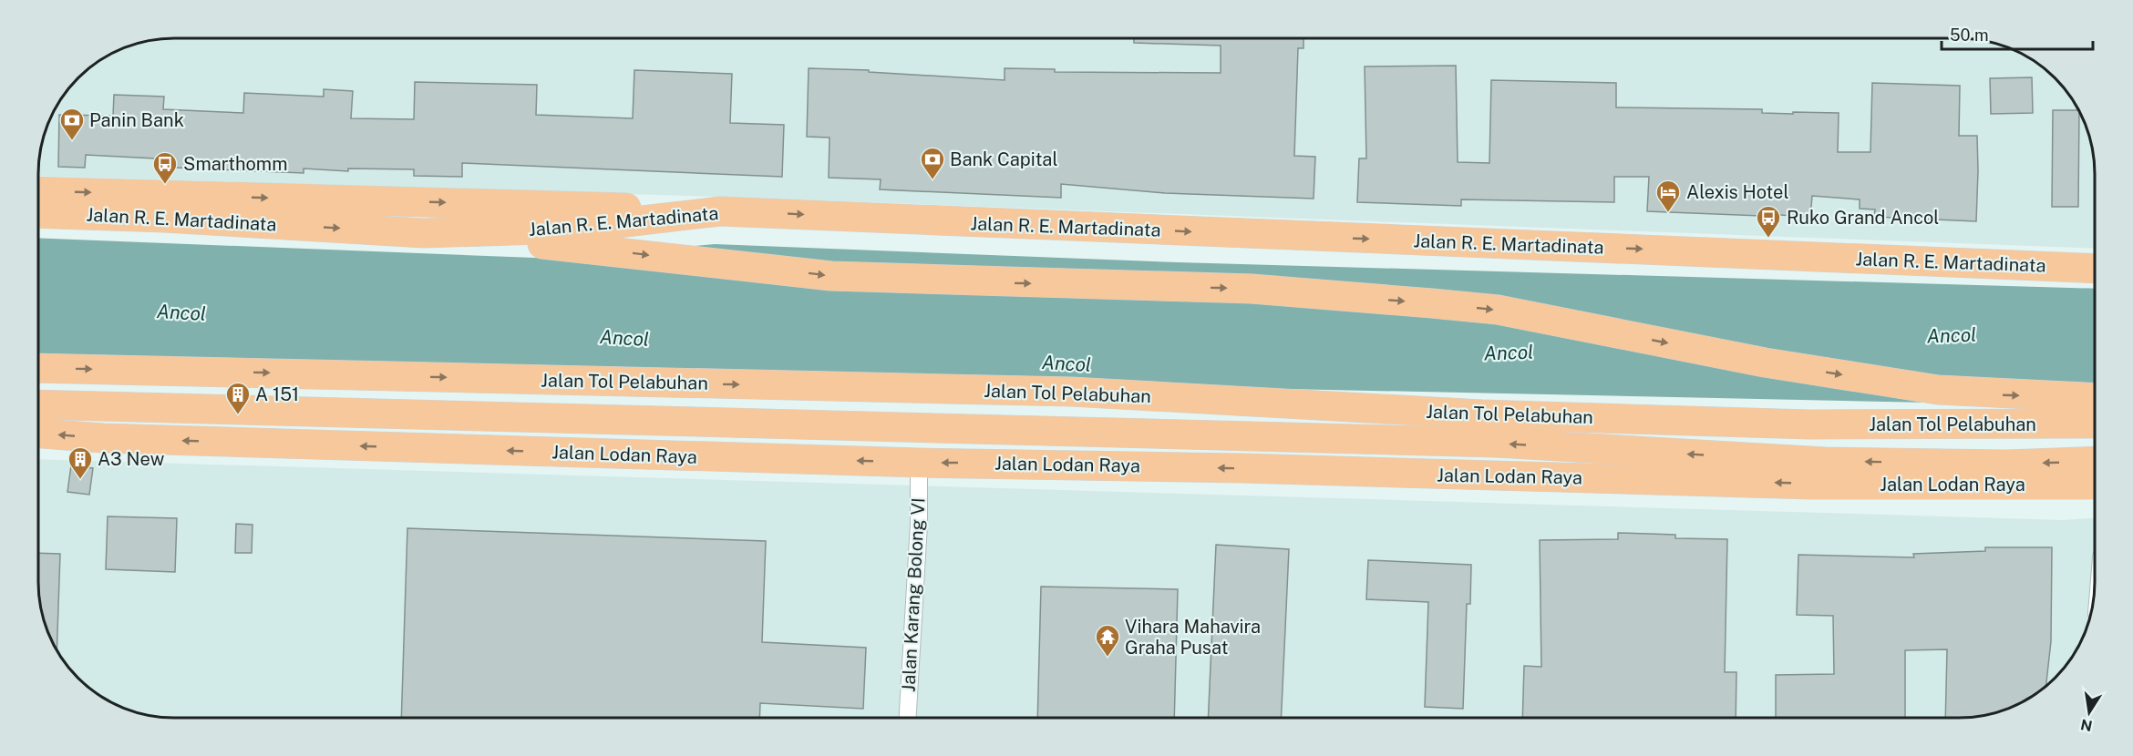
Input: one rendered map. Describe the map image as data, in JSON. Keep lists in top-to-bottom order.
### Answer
{
  "streets": {
    "highway": ["Jalan R. E. Martadinata", "Jalan Tol Pelabuhan", "Jalan Lodan Raya"],
    "street": ["Jalan Karang Bolong VI"]
  },
  "crossings": [
    ["Jalan Lodan Raya", "Jalan Karang Bolong VI"]
  ],
  "water": ["Ancol"],
  "places": {
    "bank": ["Panin Bank", "Bank Capital"],
    "bus stop": ["Smarthomm", "Ruko Grand Ancol"],
    "hotel": ["Alexis Hotel"],
    "building": ["A 151", "A3 New"],
    "temple": ["Vihara Mahavira Graha Pusat"]
  },
  "scale_bar": "50 m",
  "north": "bottom"
}
